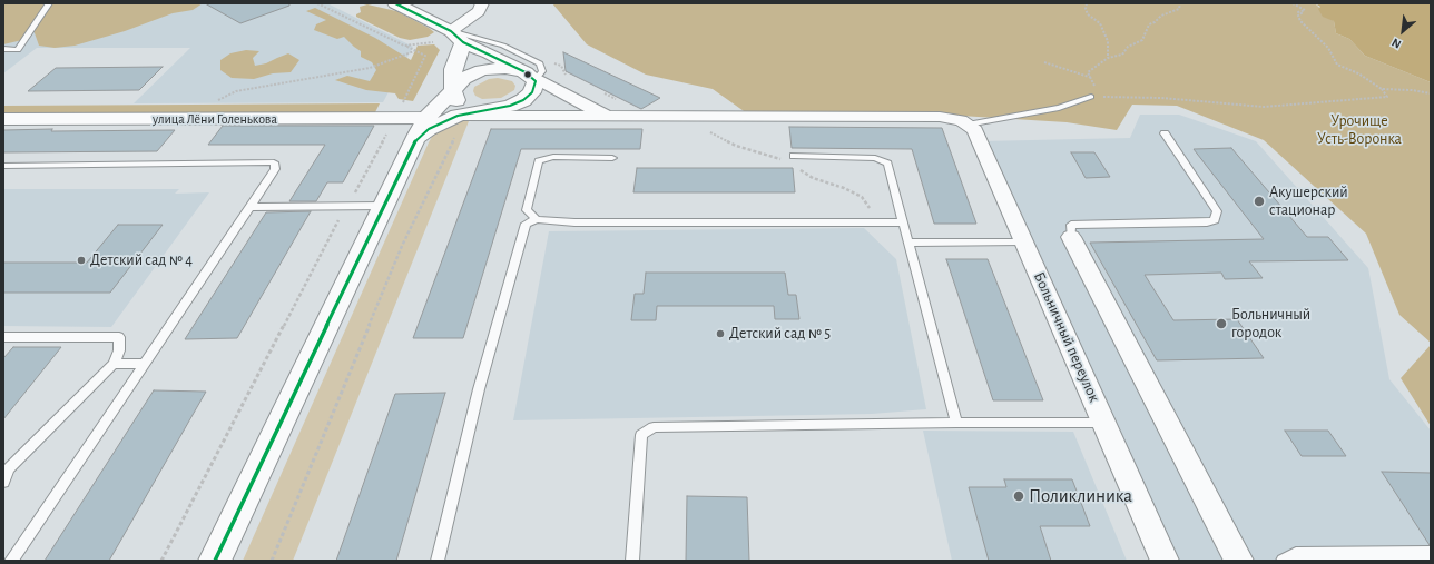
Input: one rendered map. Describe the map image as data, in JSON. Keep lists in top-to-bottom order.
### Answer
{
  "streets": {
    "main road": ["улица Лёни Голенькова"],
    "street": ["Больничный переулок"]
  },
  "parks": ["Урочище Усть-Воронка"],
  "places": [
    "Акушерский стационар",
    "Детский сад № 4",
    "Больничный городок",
    "Детский сад № 5",
    "Поликлиника"
  ],
  "north": "bottom left"
}
